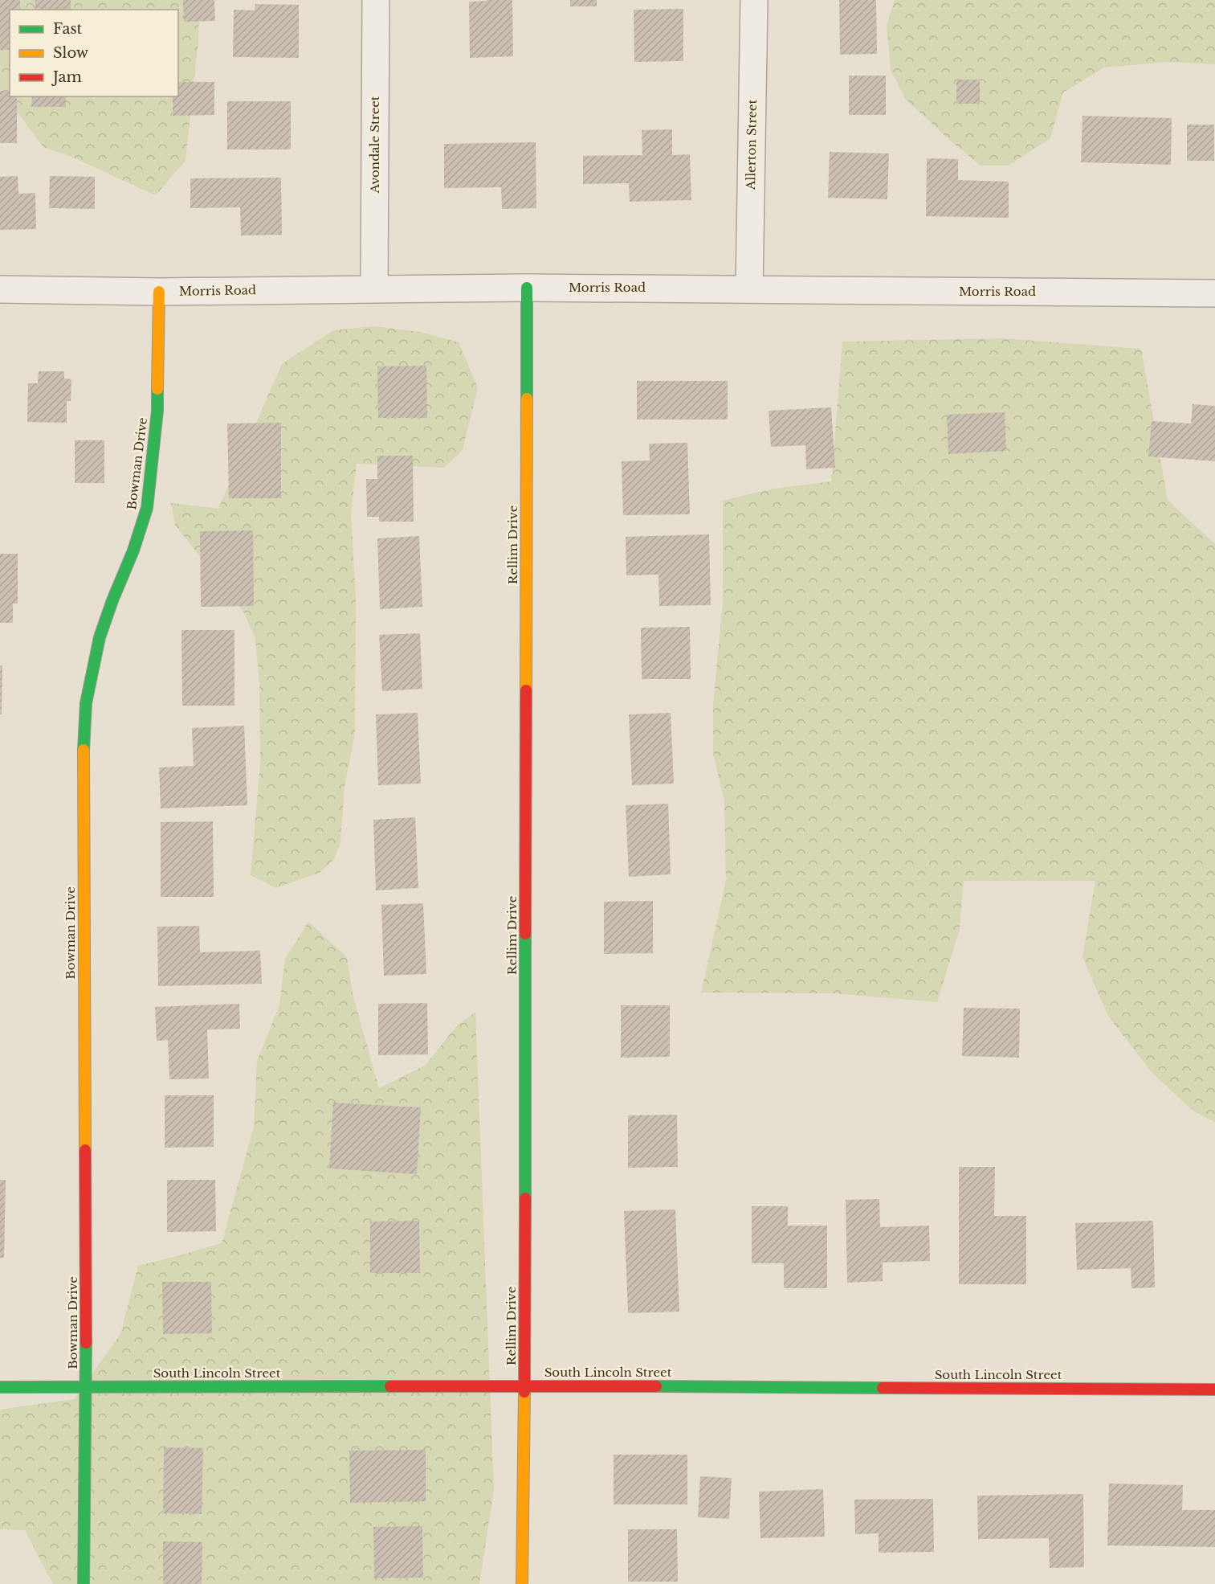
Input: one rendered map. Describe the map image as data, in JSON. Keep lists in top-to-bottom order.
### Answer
{
  "streets": {
    "street": [
      "Avondale Street",
      "Allerton Street",
      "Morris Road",
      "Bowman Drive",
      "Rellim Drive",
      "South Lincoln Street"
    ]
  },
  "crossings": [
    ["Avondale Street", "Morris Road"],
    ["Allerton Street", "Morris Road"],
    ["Morris Road", "Bowman Drive"],
    ["Morris Road", "Rellim Drive"],
    ["Bowman Drive", "South Lincoln Street"],
    ["Rellim Drive", "South Lincoln Street"]
  ],
  "legend": ["Fast", "Slow", "Jam"]
}
